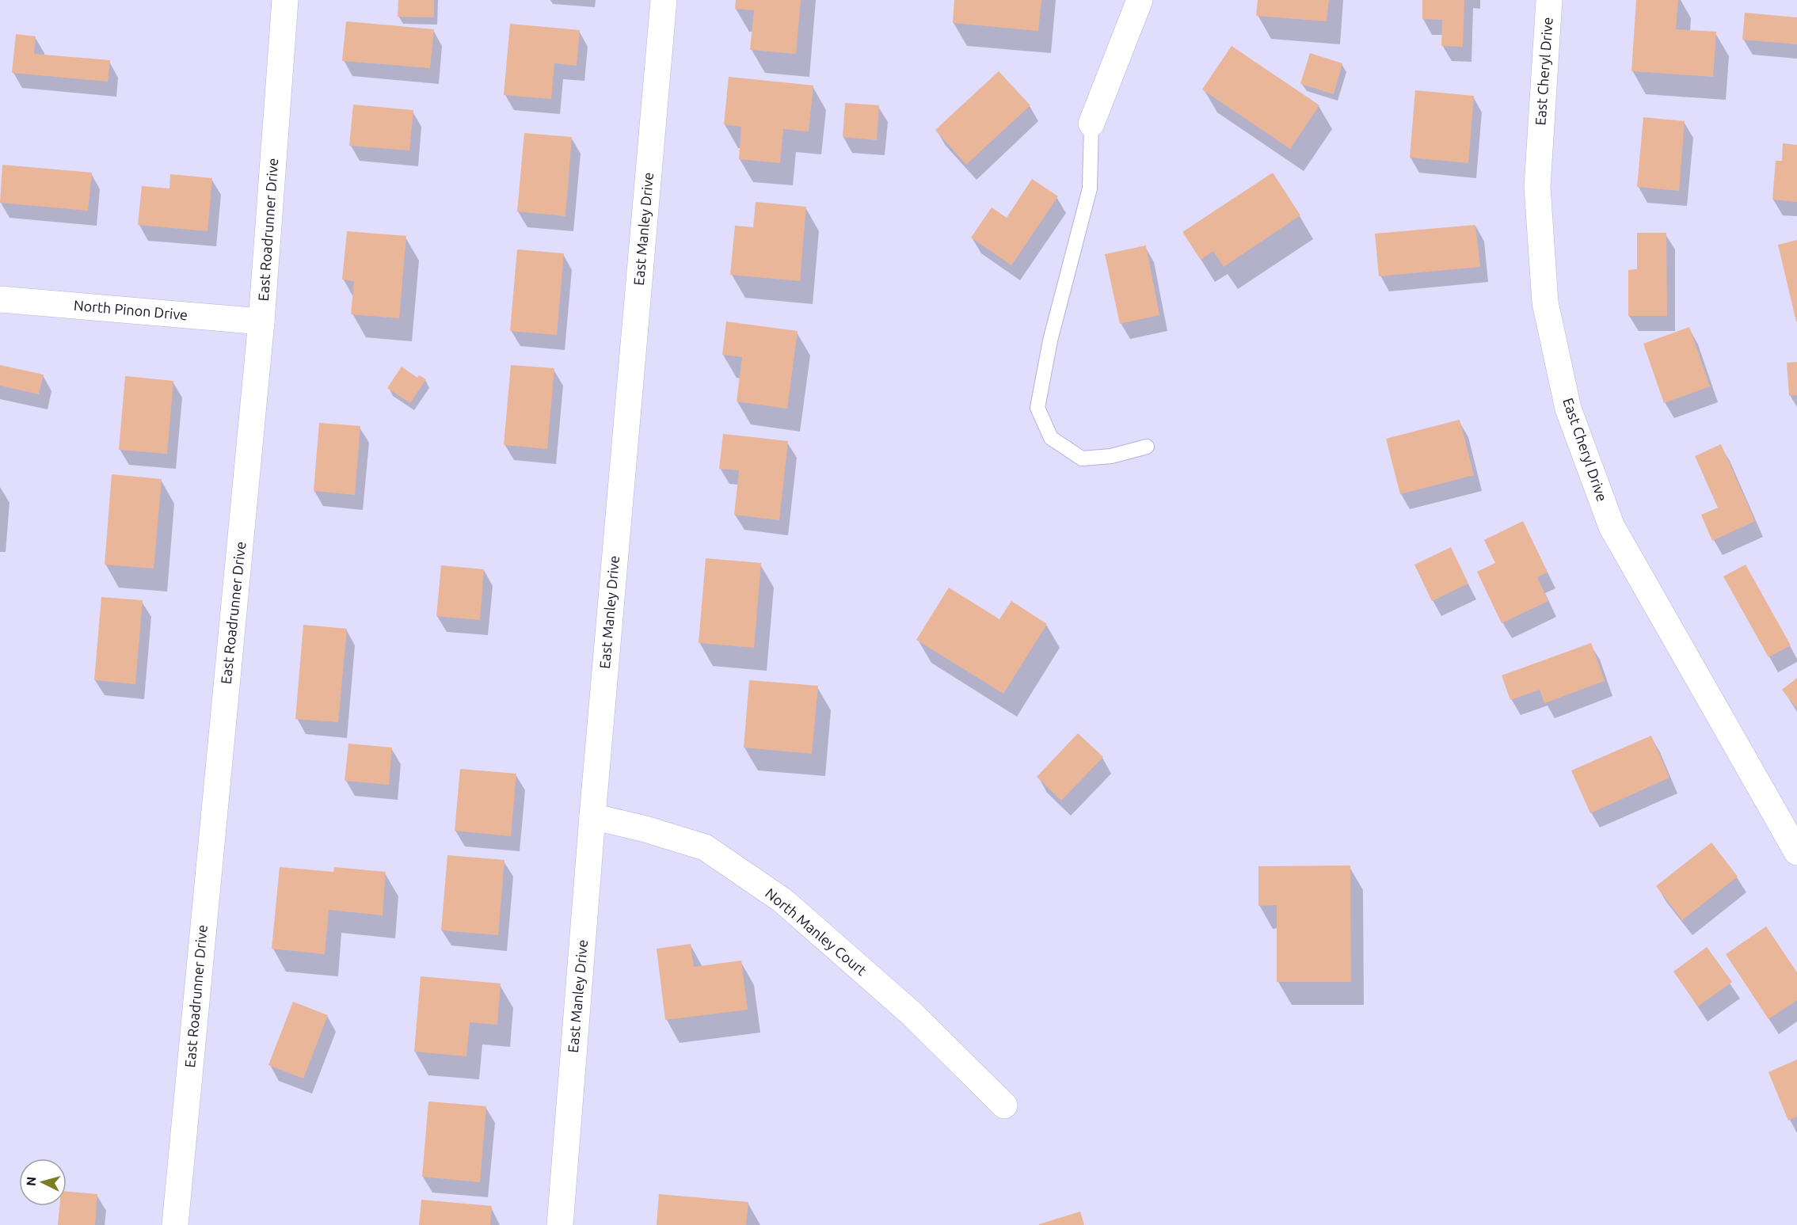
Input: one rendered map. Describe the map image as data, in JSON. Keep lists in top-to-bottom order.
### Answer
{
  "streets": {
    "street": [
      "East Cheryl Drive",
      "East Manley Drive",
      "East Roadrunner Drive",
      "North Pinon Drive",
      "North Manley Court"
    ]
  },
  "crossings": [
    ["East Manley Drive", "North Manley Court"],
    ["East Roadrunner Drive", "North Pinon Drive"]
  ],
  "north": "left"
}
